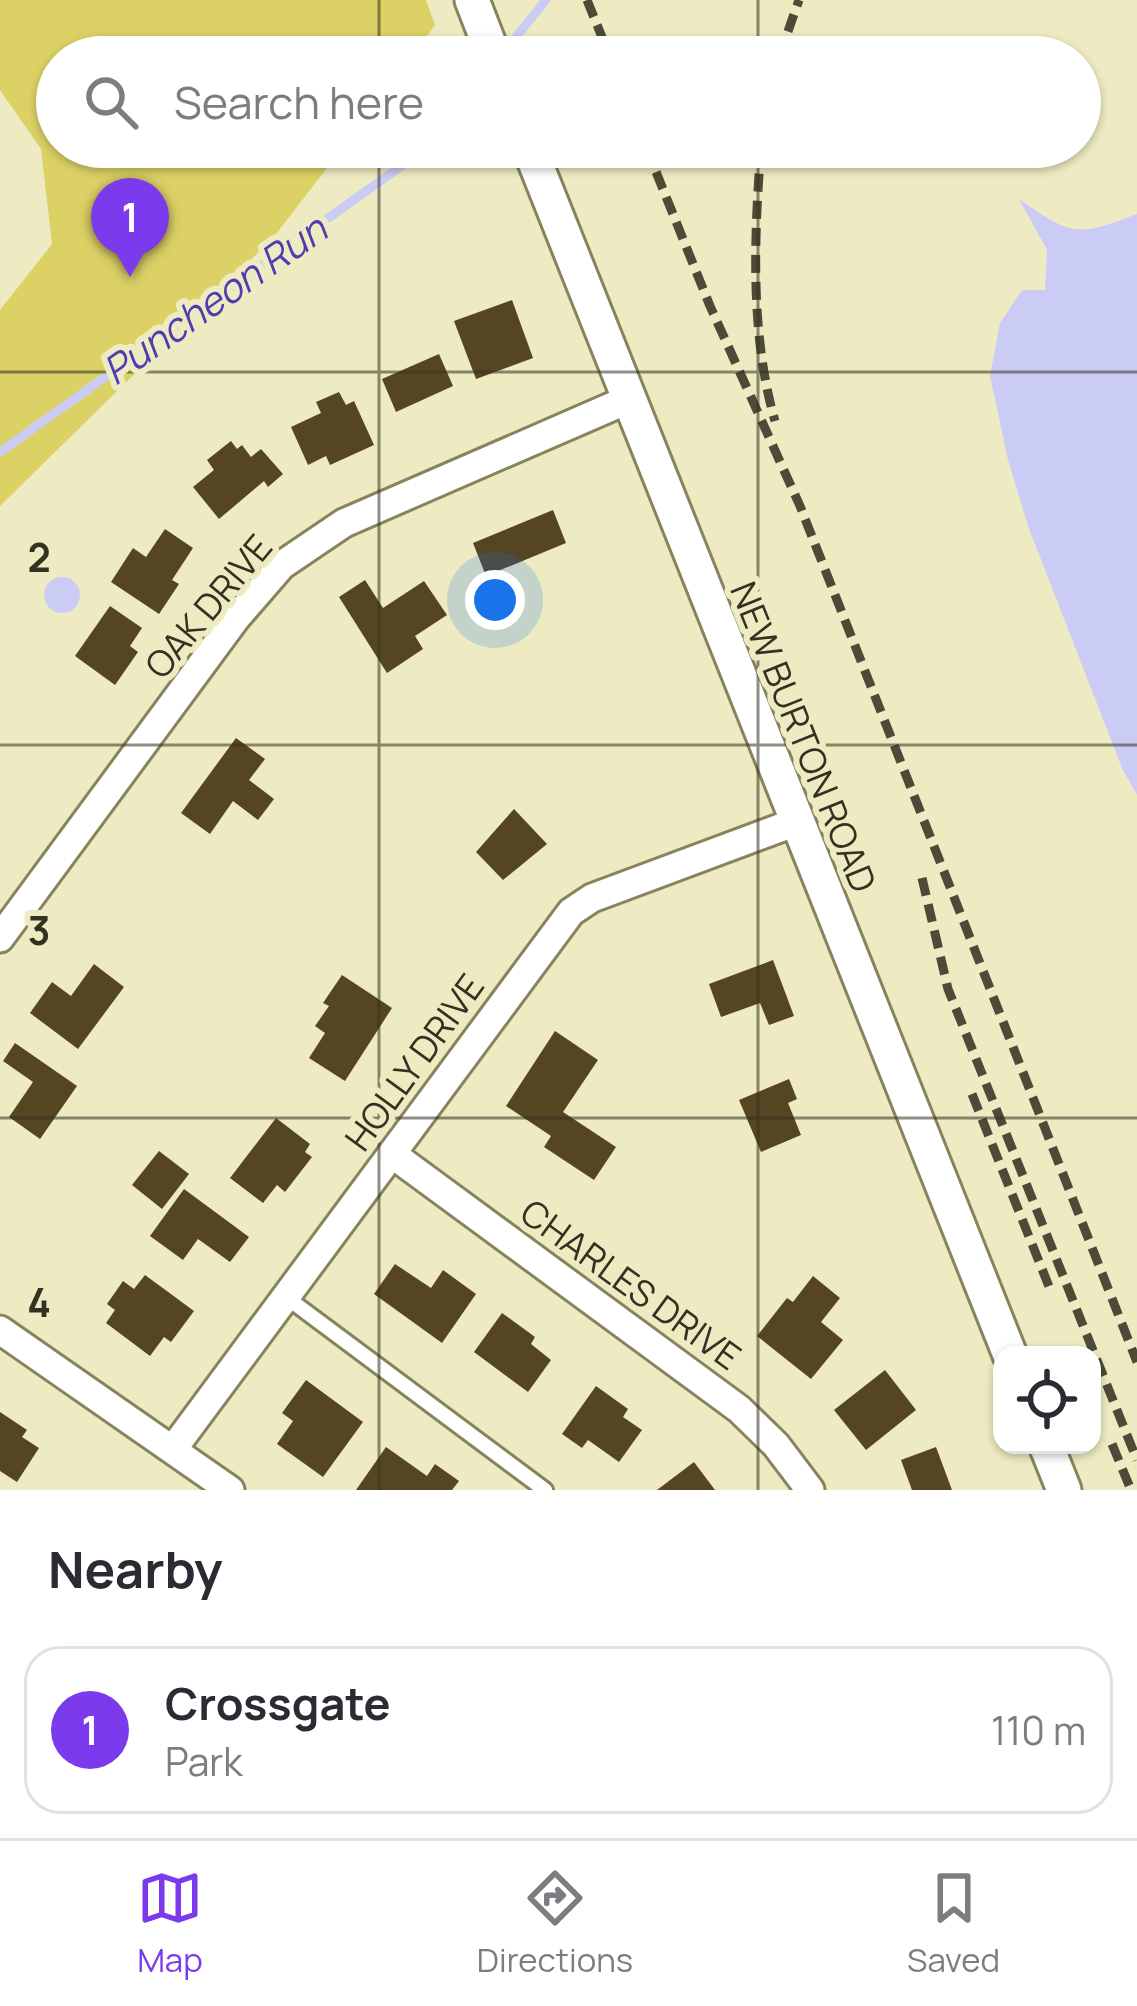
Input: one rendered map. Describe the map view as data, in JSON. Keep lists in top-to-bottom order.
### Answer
{
  "streets": {
    "street": [
      "OAK DRIVE",
      "NEW BURTON ROAD",
      "HOLLY DRIVE",
      "CHARLES DRIVE"
    ]
  },
  "crossings": [
    ["OAK DRIVE", "NEW BURTON ROAD"],
    ["NEW BURTON ROAD", "HOLLY DRIVE"],
    ["HOLLY DRIVE", "CHARLES DRIVE"]
  ],
  "water": ["Puncheon Run"],
  "page": {
    "search": "Search here",
    "pins": "1",
    "heading": "Nearby",
    "list": [
      {
        "mark": "1",
        "name": "Crossgate",
        "note": "Park",
        "value": "110 m"
      }
    ],
    "nav": ["Map", "Directions", "Saved"]
  },
  "grid": {
    "rows": ["2", "3", "4"]
  }
}
